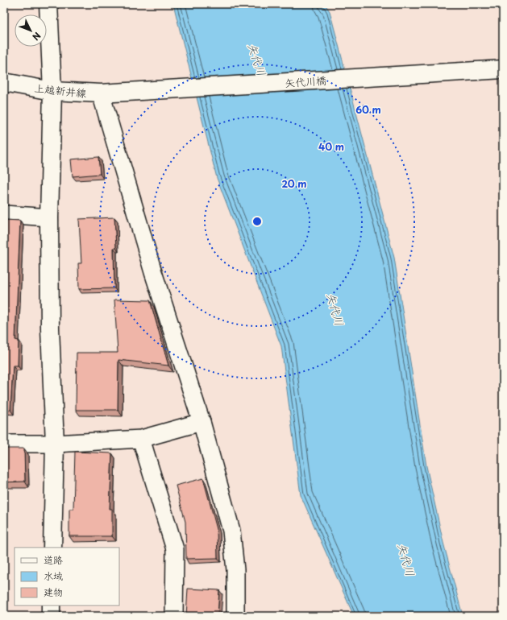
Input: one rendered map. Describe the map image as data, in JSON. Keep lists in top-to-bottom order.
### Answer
{
  "streets": {
    "street": ["矢代川橋", "上越新井線"]
  },
  "crossings": [
    ["矢代川橋", "上越新井線"]
  ],
  "water": ["矢代川"],
  "legend": ["道路", "水域", "建物"],
  "north": "bottom right",
  "rings": ["60 m", "40 m", "20 m"]
}
